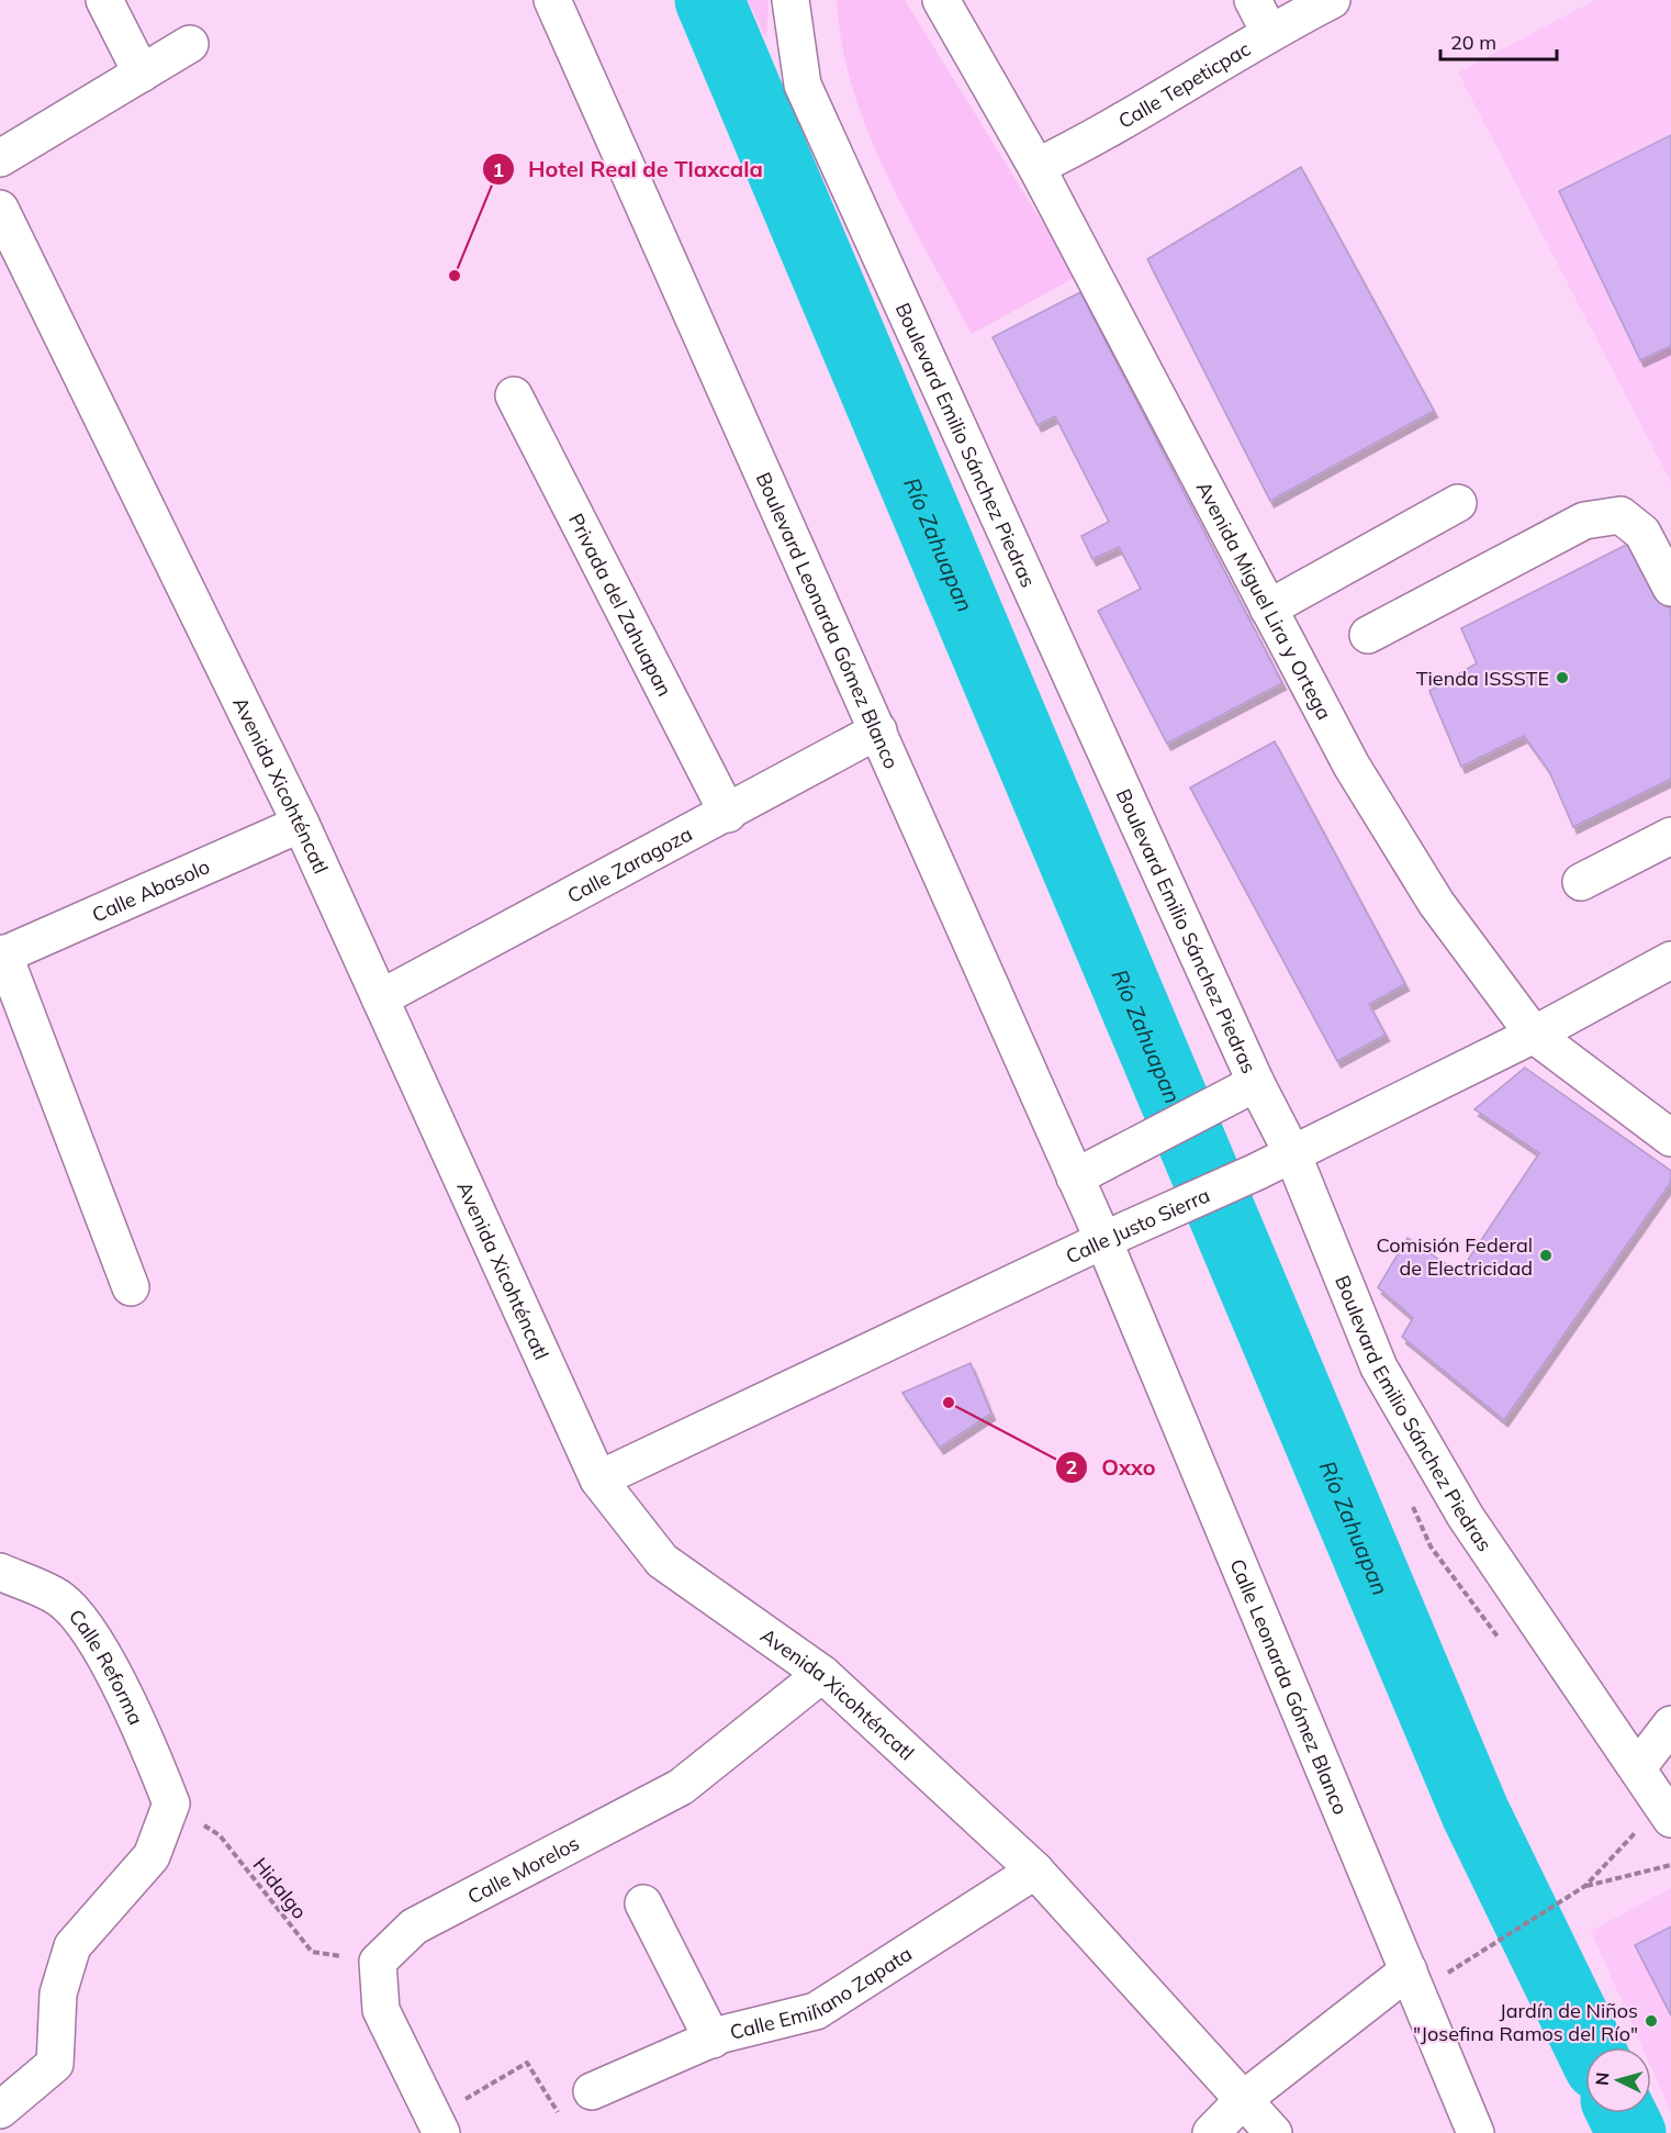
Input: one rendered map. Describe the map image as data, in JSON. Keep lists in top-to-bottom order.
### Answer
{
  "streets": {
    "street": [
      "Calle Tepeticpac",
      "Boulevard Emilio Sánchez Piedras",
      "Avenida Miguel Lira y Ortega",
      "Privada del Zahuapan",
      "Boulevard Leonarda Gómez Blanco",
      "Avenida Xicohténcatl",
      "Calle Zaragoza",
      "Calle Abasolo",
      "Calle Justo Sierra",
      "Calle Reforma",
      "Calle Leonarda Gómez Blanco",
      "Calle Morelos",
      "Calle Emiliano Zapata"
    ],
    "path": ["Hidalgo"]
  },
  "crossings": [
    ["Calle Tepeticpac", "Avenida Miguel Lira y Ortega"],
    ["Boulevard Emilio Sánchez Piedras", "Calle Justo Sierra"],
    ["Avenida Miguel Lira y Ortega", "Calle Justo Sierra"],
    ["Privada del Zahuapan", "Calle Zaragoza"],
    ["Boulevard Leonarda Gómez Blanco", "Calle Zaragoza"],
    ["Boulevard Leonarda Gómez Blanco", "Calle Justo Sierra"],
    ["Boulevard Leonarda Gómez Blanco", "Calle Leonarda Gómez Blanco"],
    ["Avenida Xicohténcatl", "Calle Zaragoza"],
    ["Avenida Xicohténcatl", "Calle Abasolo"],
    ["Avenida Xicohténcatl", "Calle Justo Sierra"],
    ["Avenida Xicohténcatl", "Calle Morelos"],
    ["Avenida Xicohténcatl", "Calle Emiliano Zapata"],
    ["Calle Justo Sierra", "Calle Leonarda Gómez Blanco"],
    ["Calle Reforma", "Hidalgo"],
    ["Calle Morelos", "Hidalgo"]
  ],
  "water": ["Río Zahuapan"],
  "places": [
    "Hotel Real de Tlaxcala",
    "Tienda ISSSTE",
    "Comisión Federal de Electricidad",
    "Oxxo",
    "Jardín de Niños \"Josefina Ramos del Río\""
  ],
  "scale_bar": "20 m",
  "north": "left"
}
